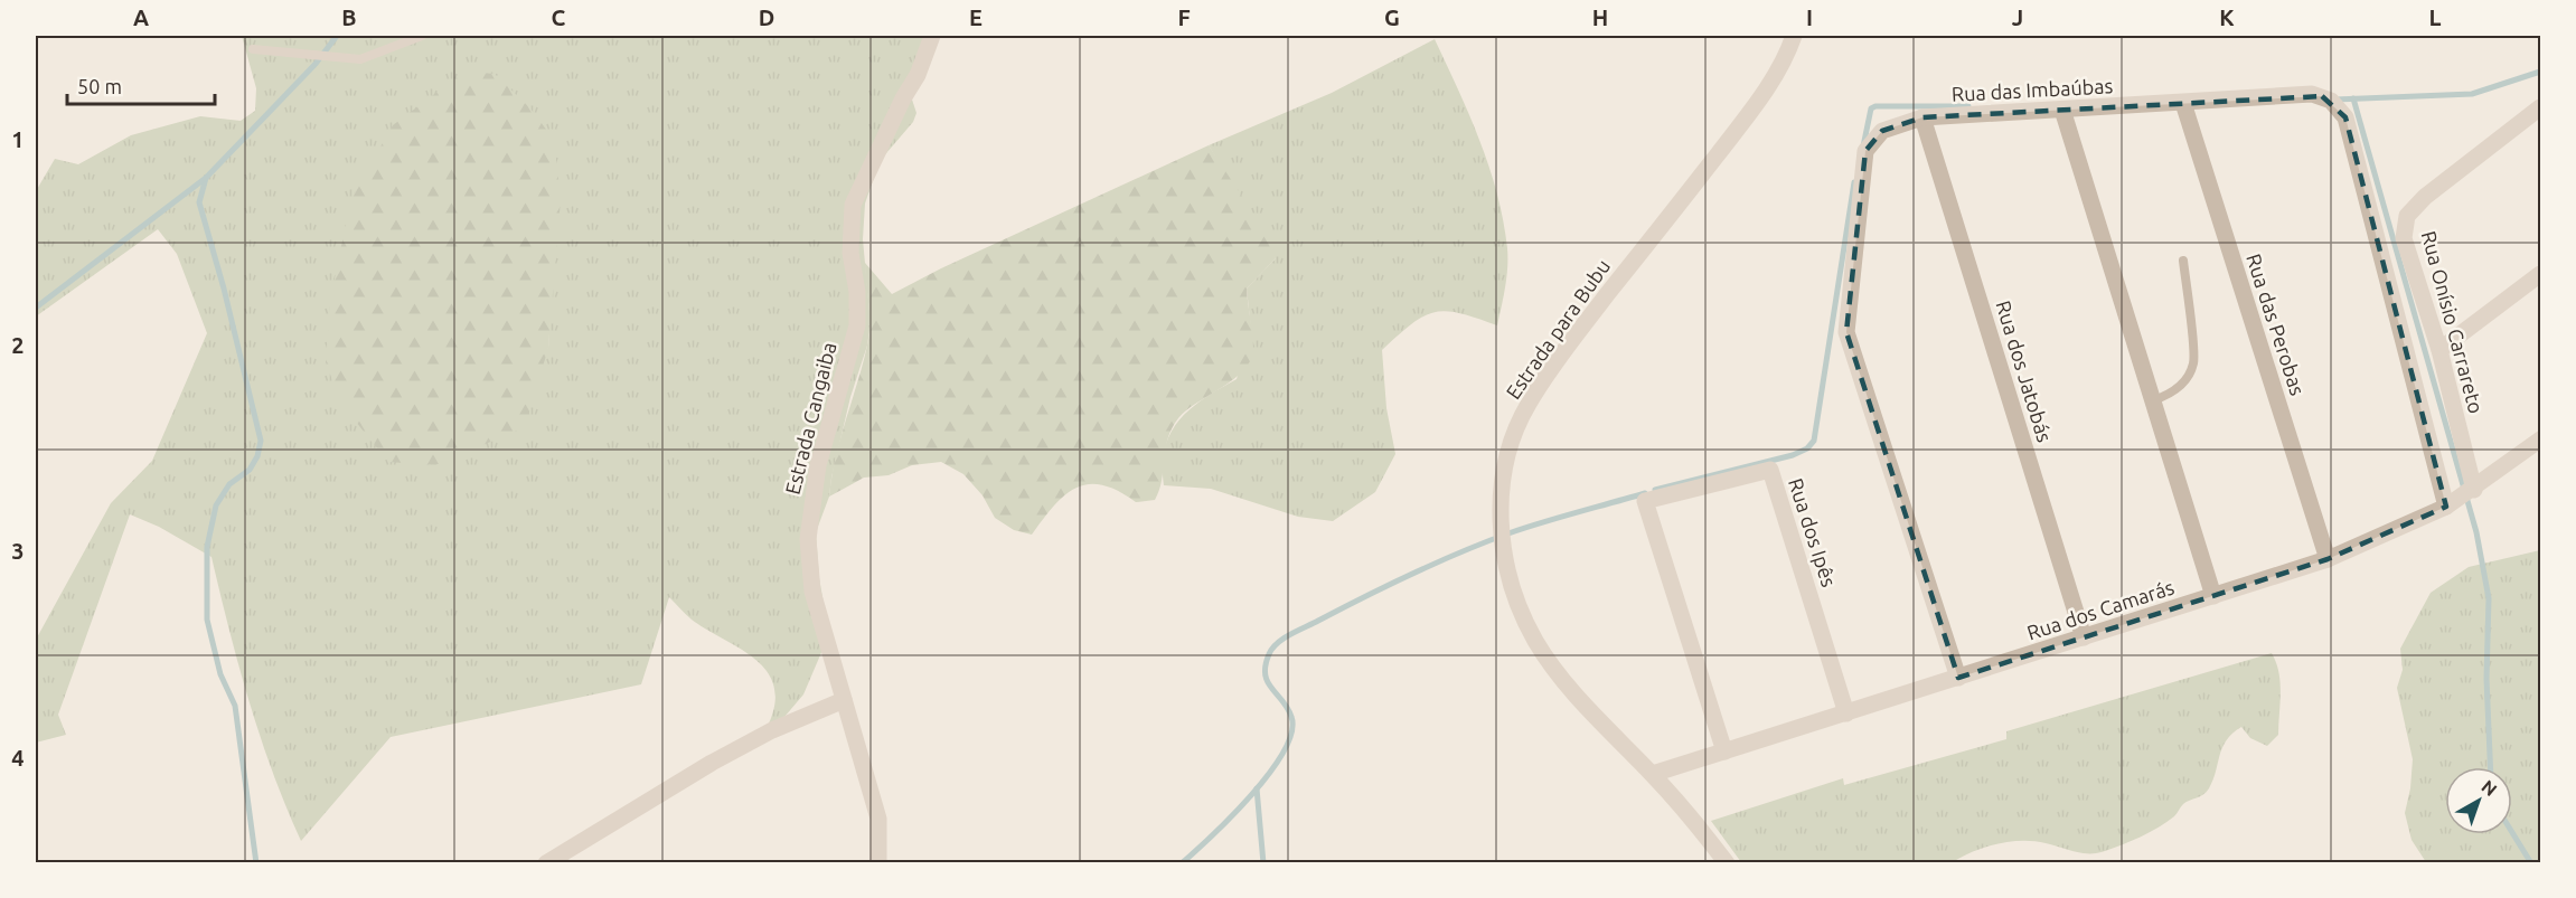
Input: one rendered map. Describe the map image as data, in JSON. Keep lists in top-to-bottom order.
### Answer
{
  "streets": {
    "street": [
      "Rua das Imbaúbas",
      "Rua Onísio Carrareto",
      "Rua das Perobas",
      "Estrada para Bubu",
      "Rua dos Jatobás",
      "Estrada Cangaiba",
      "Rua dos Ipês",
      "Rua dos Camarás"
    ]
  },
  "crossings": [
    ["Rua das Imbaúbas", "Rua das Perobas"],
    ["Rua das Imbaúbas", "Rua dos Jatobás"],
    ["Rua das Imbaúbas", "Rua dos Camarás"],
    ["Rua Onísio Carrareto", "Rua dos Camarás"],
    ["Rua das Perobas", "Rua dos Camarás"],
    ["Estrada para Bubu", "Rua dos Camarás"],
    ["Rua dos Jatobás", "Rua dos Camarás"],
    ["Rua dos Ipês", "Rua dos Camarás"]
  ],
  "scale_bar": "50 m",
  "north": "top right",
  "grid": {
    "columns": [
      "A",
      "B",
      "C",
      "D",
      "E",
      "F",
      "G",
      "H",
      "I",
      "J",
      "K",
      "L"
    ],
    "rows": [
      "1",
      "2",
      "3",
      "4"
    ]
  }
}
